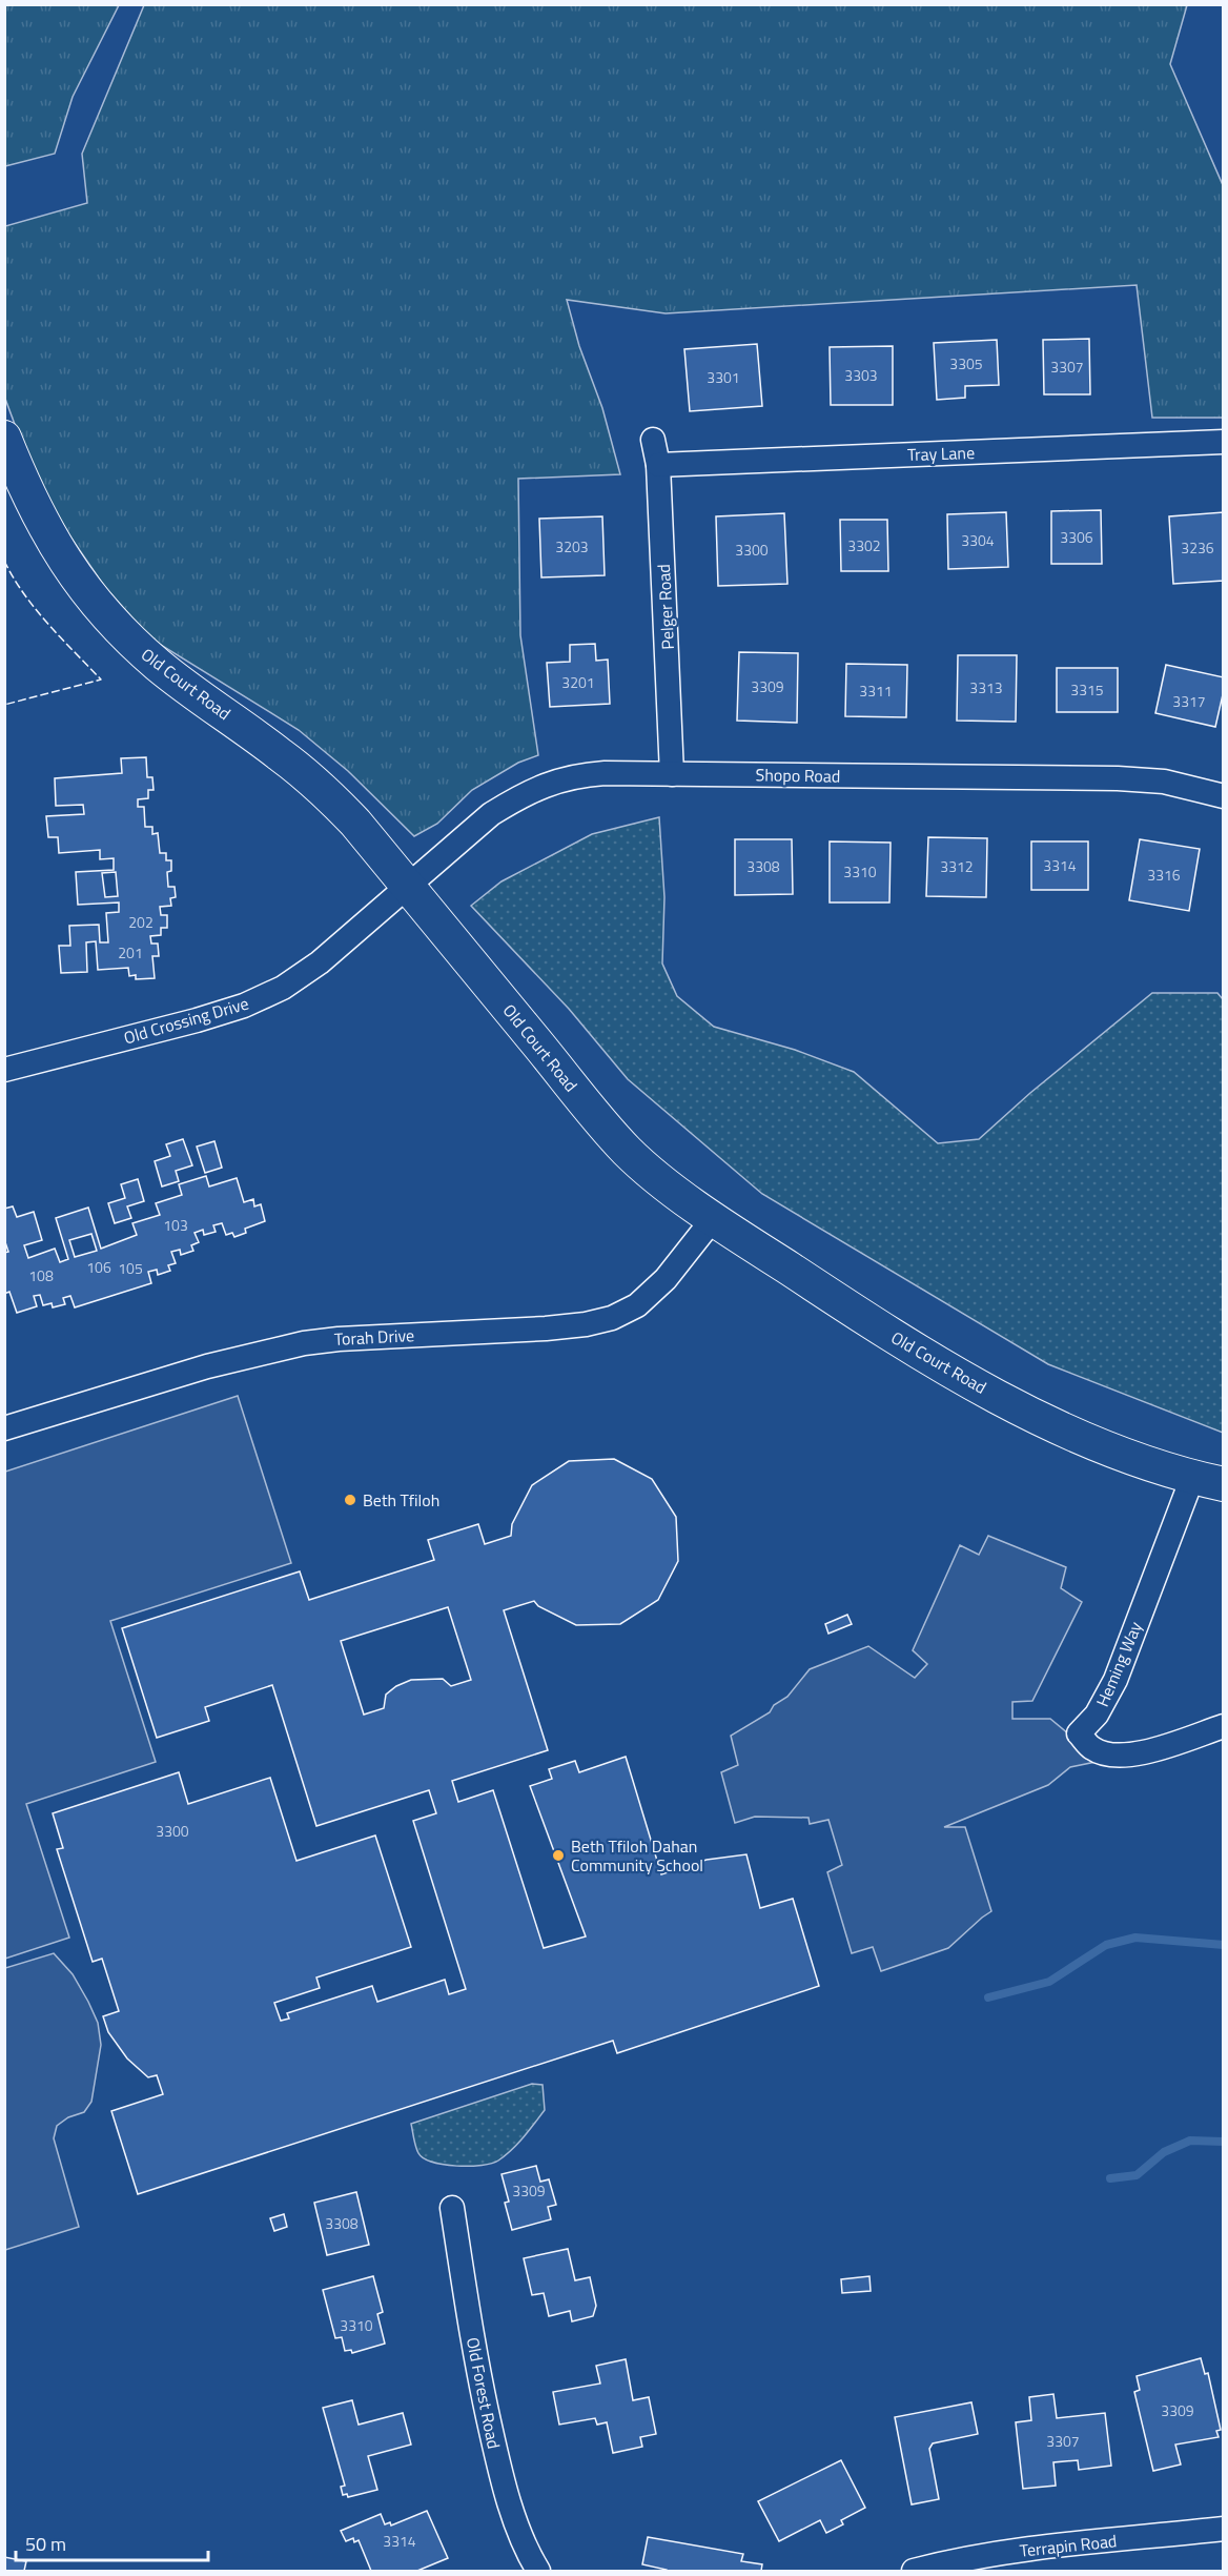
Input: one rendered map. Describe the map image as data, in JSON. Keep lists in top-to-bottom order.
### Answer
{
  "streets": {
    "main road": ["Old Court Road"],
    "street": [
      "Tray Lane",
      "Pelger Road",
      "Shopo Road",
      "Old Crossing Drive",
      "Torah Drive",
      "Heming Way",
      "Old Forest Road",
      "Terrapin Road"
    ]
  },
  "crossings": [
    ["Tray Lane", "Pelger Road"],
    ["Pelger Road", "Shopo Road"],
    ["Old Court Road", "Shopo Road"],
    ["Old Court Road", "Old Crossing Drive"],
    ["Old Court Road", "Torah Drive"],
    ["Old Court Road", "Heming Way"],
    ["Shopo Road", "Old Crossing Drive"]
  ],
  "places": ["Beth Tfiloh", "Beth Tfiloh Dahan Community School"],
  "house_numbers": [
    "3305",
    "3307",
    "3303",
    "3301",
    "3306",
    "3304",
    "3302",
    "3203",
    "3236",
    "3300",
    "3201",
    "3309",
    "3313",
    "3315",
    "3311",
    "3317",
    "3314",
    "3308",
    "3312",
    "3310",
    "3316",
    "202",
    "201",
    "103",
    "106",
    "105",
    "108",
    "3300",
    "3309",
    "3308",
    "3310",
    "3309",
    "3307",
    "3314"
  ],
  "scale_bar": "50 m"
}
